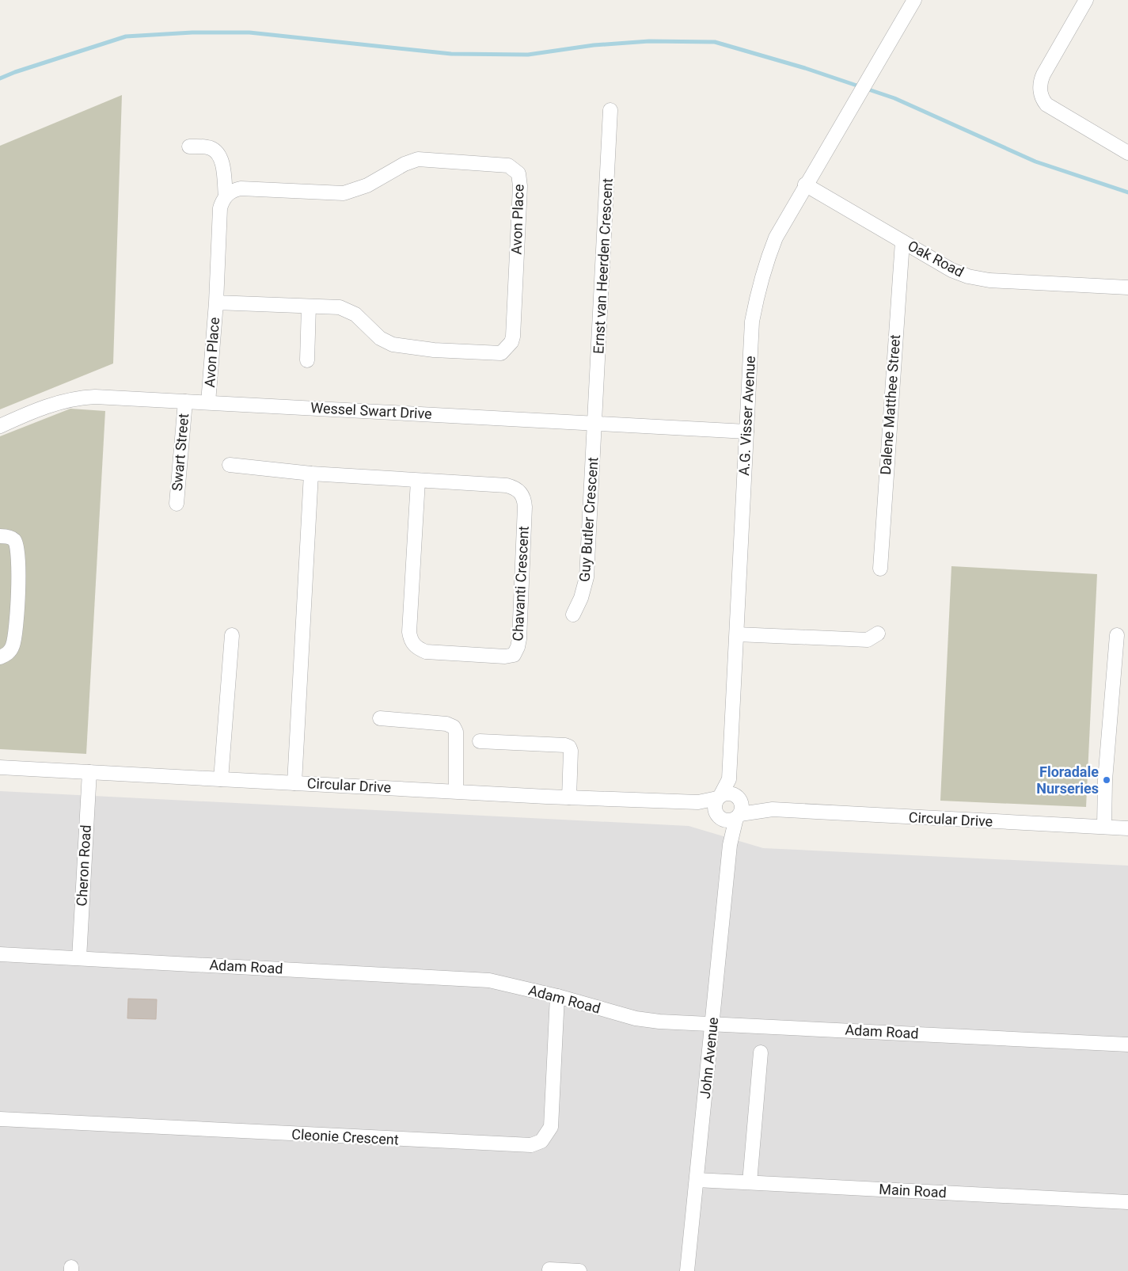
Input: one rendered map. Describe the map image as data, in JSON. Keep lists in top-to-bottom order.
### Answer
{
  "streets": {
    "street": [
      "Avon Place",
      "Oak Road",
      "Ernst van Heerden Crescent",
      "Dalene Matthee Street",
      "Wessel Swart Drive",
      "A.G. Visser Avenue",
      "Swart Street",
      "Guy Butler Crescent",
      "Chavanti Crescent",
      "Circular Drive",
      "Cheron Road",
      "Adam Road",
      "John Avenue",
      "Cleonie Crescent",
      "Main Road"
    ]
  },
  "crossings": [
    ["Avon Place", "Wessel Swart Drive"],
    ["Oak Road", "Dalene Matthee Street"],
    ["Oak Road", "A.G. Visser Avenue"],
    ["Ernst van Heerden Crescent", "Wessel Swart Drive"],
    ["Ernst van Heerden Crescent", "Guy Butler Crescent"],
    ["Wessel Swart Drive", "A.G. Visser Avenue"],
    ["Wessel Swart Drive", "Swart Street"],
    ["Wessel Swart Drive", "Guy Butler Crescent"],
    ["A.G. Visser Avenue", "Circular Drive"],
    ["A.G. Visser Avenue", "John Avenue"],
    ["Circular Drive", "Cheron Road"],
    ["Circular Drive", "John Avenue"],
    ["Cheron Road", "Adam Road"],
    ["Adam Road", "John Avenue"],
    ["Adam Road", "Cleonie Crescent"],
    ["John Avenue", "Main Road"]
  ],
  "places": ["Floradale Nurseries"]
}
